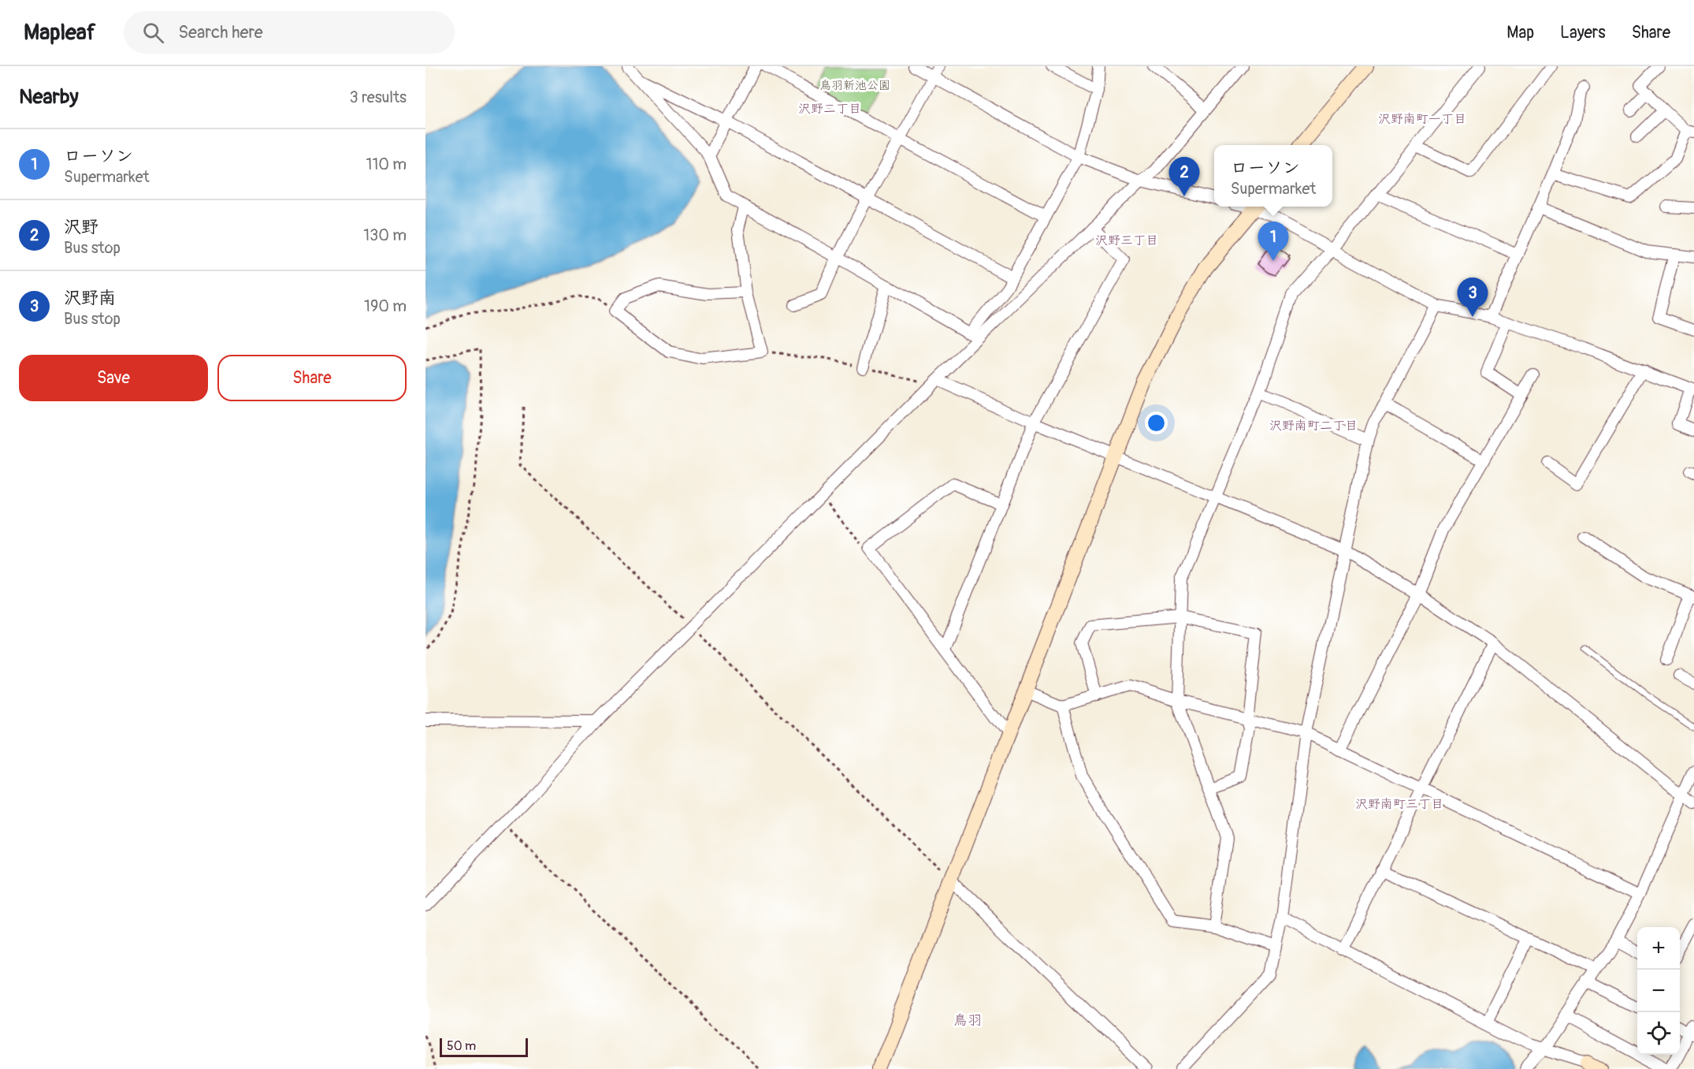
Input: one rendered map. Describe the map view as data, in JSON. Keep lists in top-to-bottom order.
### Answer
{
  "districts": [
    "沢野二丁目",
    "沢野南町一丁目",
    "沢野三丁目",
    "沢野南町二丁目",
    "沢野南町三丁目",
    "鳥羽"
  ],
  "parks": ["鳥羽新池公園"],
  "scale_bar": "50 m",
  "page": {
    "header": "Mapleaf",
    "search": "Search here",
    "nav": ["Map", "Layers", "Share"],
    "heading": ["Nearby", "3 results"],
    "list": [
      {
        "mark": "1",
        "name": "ローソン",
        "note": "Supermarket",
        "value": "110 m"
      },
      {
        "mark": "2",
        "name": "沢野",
        "note": "Bus stop",
        "value": "130 m"
      },
      {
        "mark": "3",
        "name": "沢野南",
        "note": "Bus stop",
        "value": "190 m"
      }
    ],
    "popup": ["ローソン", "Supermarket"],
    "pins": ["2", "1", "3"],
    "buttons": ["Save", "Share"],
    "map_buttons": ["+", "−"],
    "scale": "50 m"
  }
}
